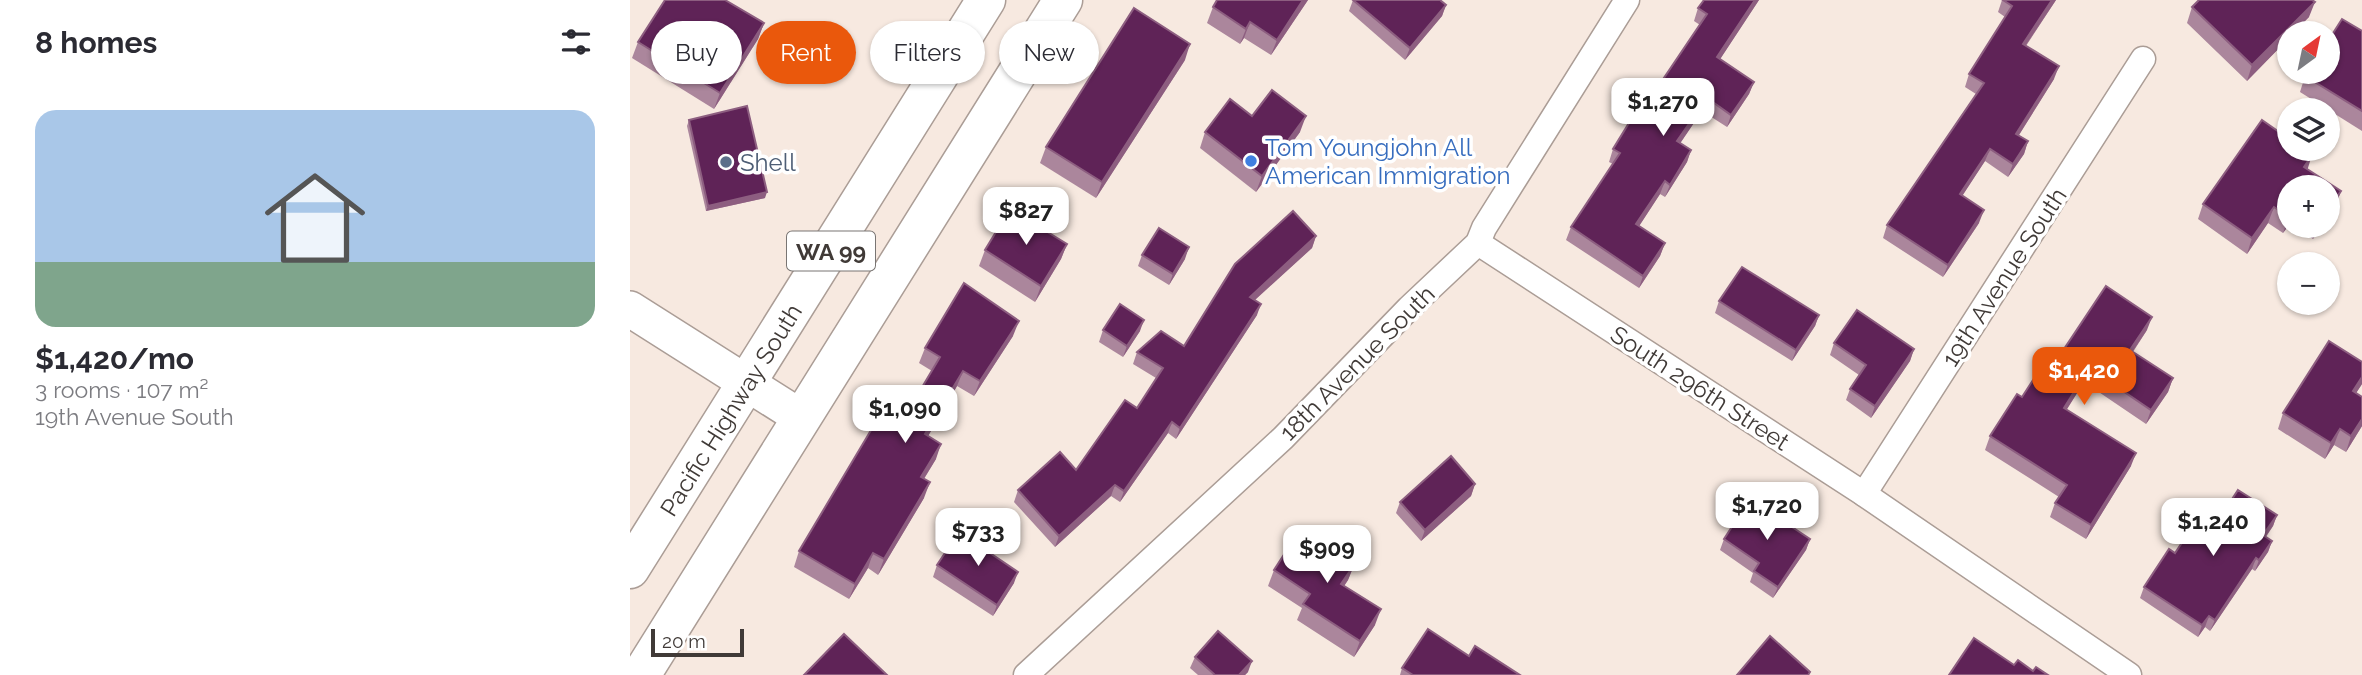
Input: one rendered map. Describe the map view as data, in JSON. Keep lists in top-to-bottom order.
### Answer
{
  "streets": {
    "main road": ["WA 99", "Pacific Highway South"],
    "street": ["19th Avenue South", "18th Avenue South", "South 296th Street"]
  },
  "crossings": [
    ["19th Avenue South", "South 296th Street"],
    ["18th Avenue South", "South 296th Street"]
  ],
  "places": ["Tom Youngjohn All American Immigration", "Shell"],
  "scale_bar": "20 m",
  "north": "top right",
  "page": {
    "heading": "8 homes",
    "map_buttons": ["+", "−"],
    "chip": [
      "Buy",
      "Rent",
      "Filters",
      "New"
    ],
    "price": [
      "$1,270",
      "$827",
      "$1,420",
      "$1,090",
      "$1,720",
      "$1,240",
      "$733",
      "$909"
    ],
    "list": [
      {
        "name": "$1,420/mo",
        "note": "3 rooms · 107 m² · 19th Avenue South"
      }
    ],
    "scale": "20 m"
  }
}
